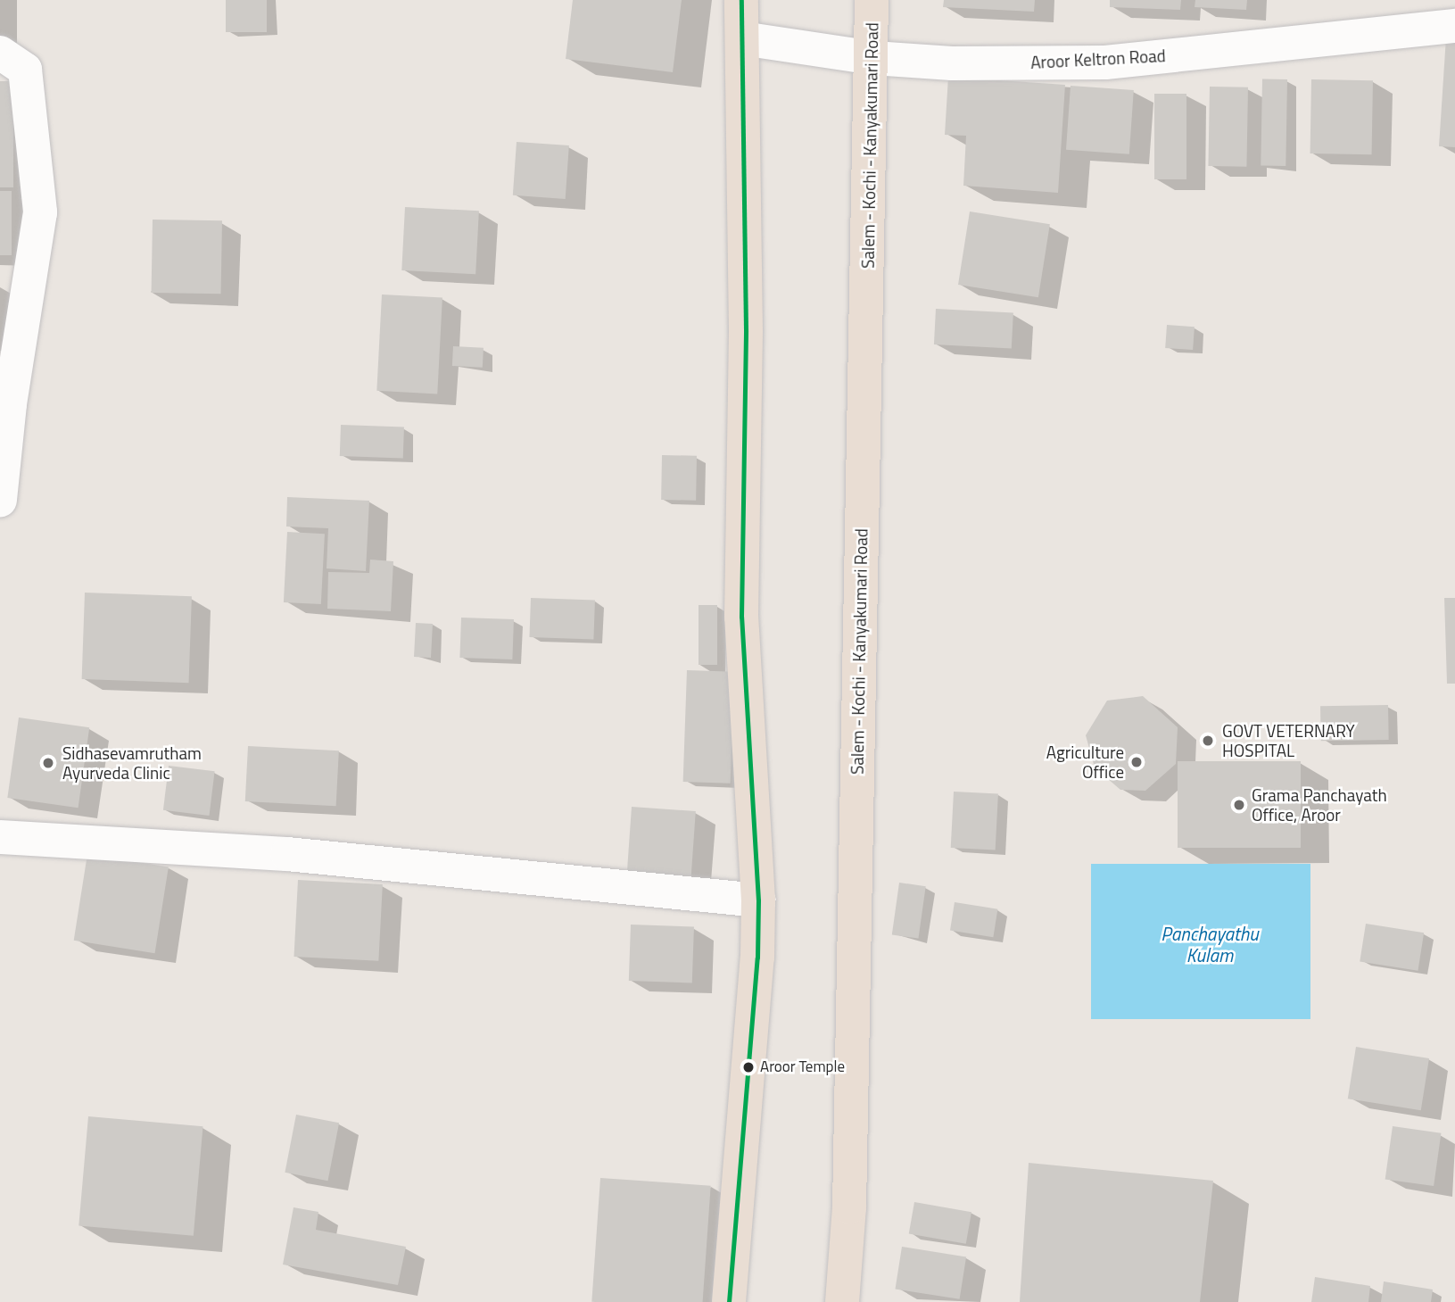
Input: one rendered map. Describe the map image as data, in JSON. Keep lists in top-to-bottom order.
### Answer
{
  "streets": {
    "highway": ["Salem - Kochi - Kanyakumari Road"],
    "street": ["Aroor Keltron Road"]
  },
  "crossings": [
    ["Aroor Keltron Road", "Salem - Kochi - Kanyakumari Road"]
  ],
  "water": ["Panchayathu Kulam"],
  "places": [
    "GOVT VETERNARY HOSPITAL",
    "Agriculture Office",
    "Sidhasevamrutham Ayurveda Clinic",
    "Grama Panchayath Office, Aroor",
    "Aroor Temple"
  ]
}
